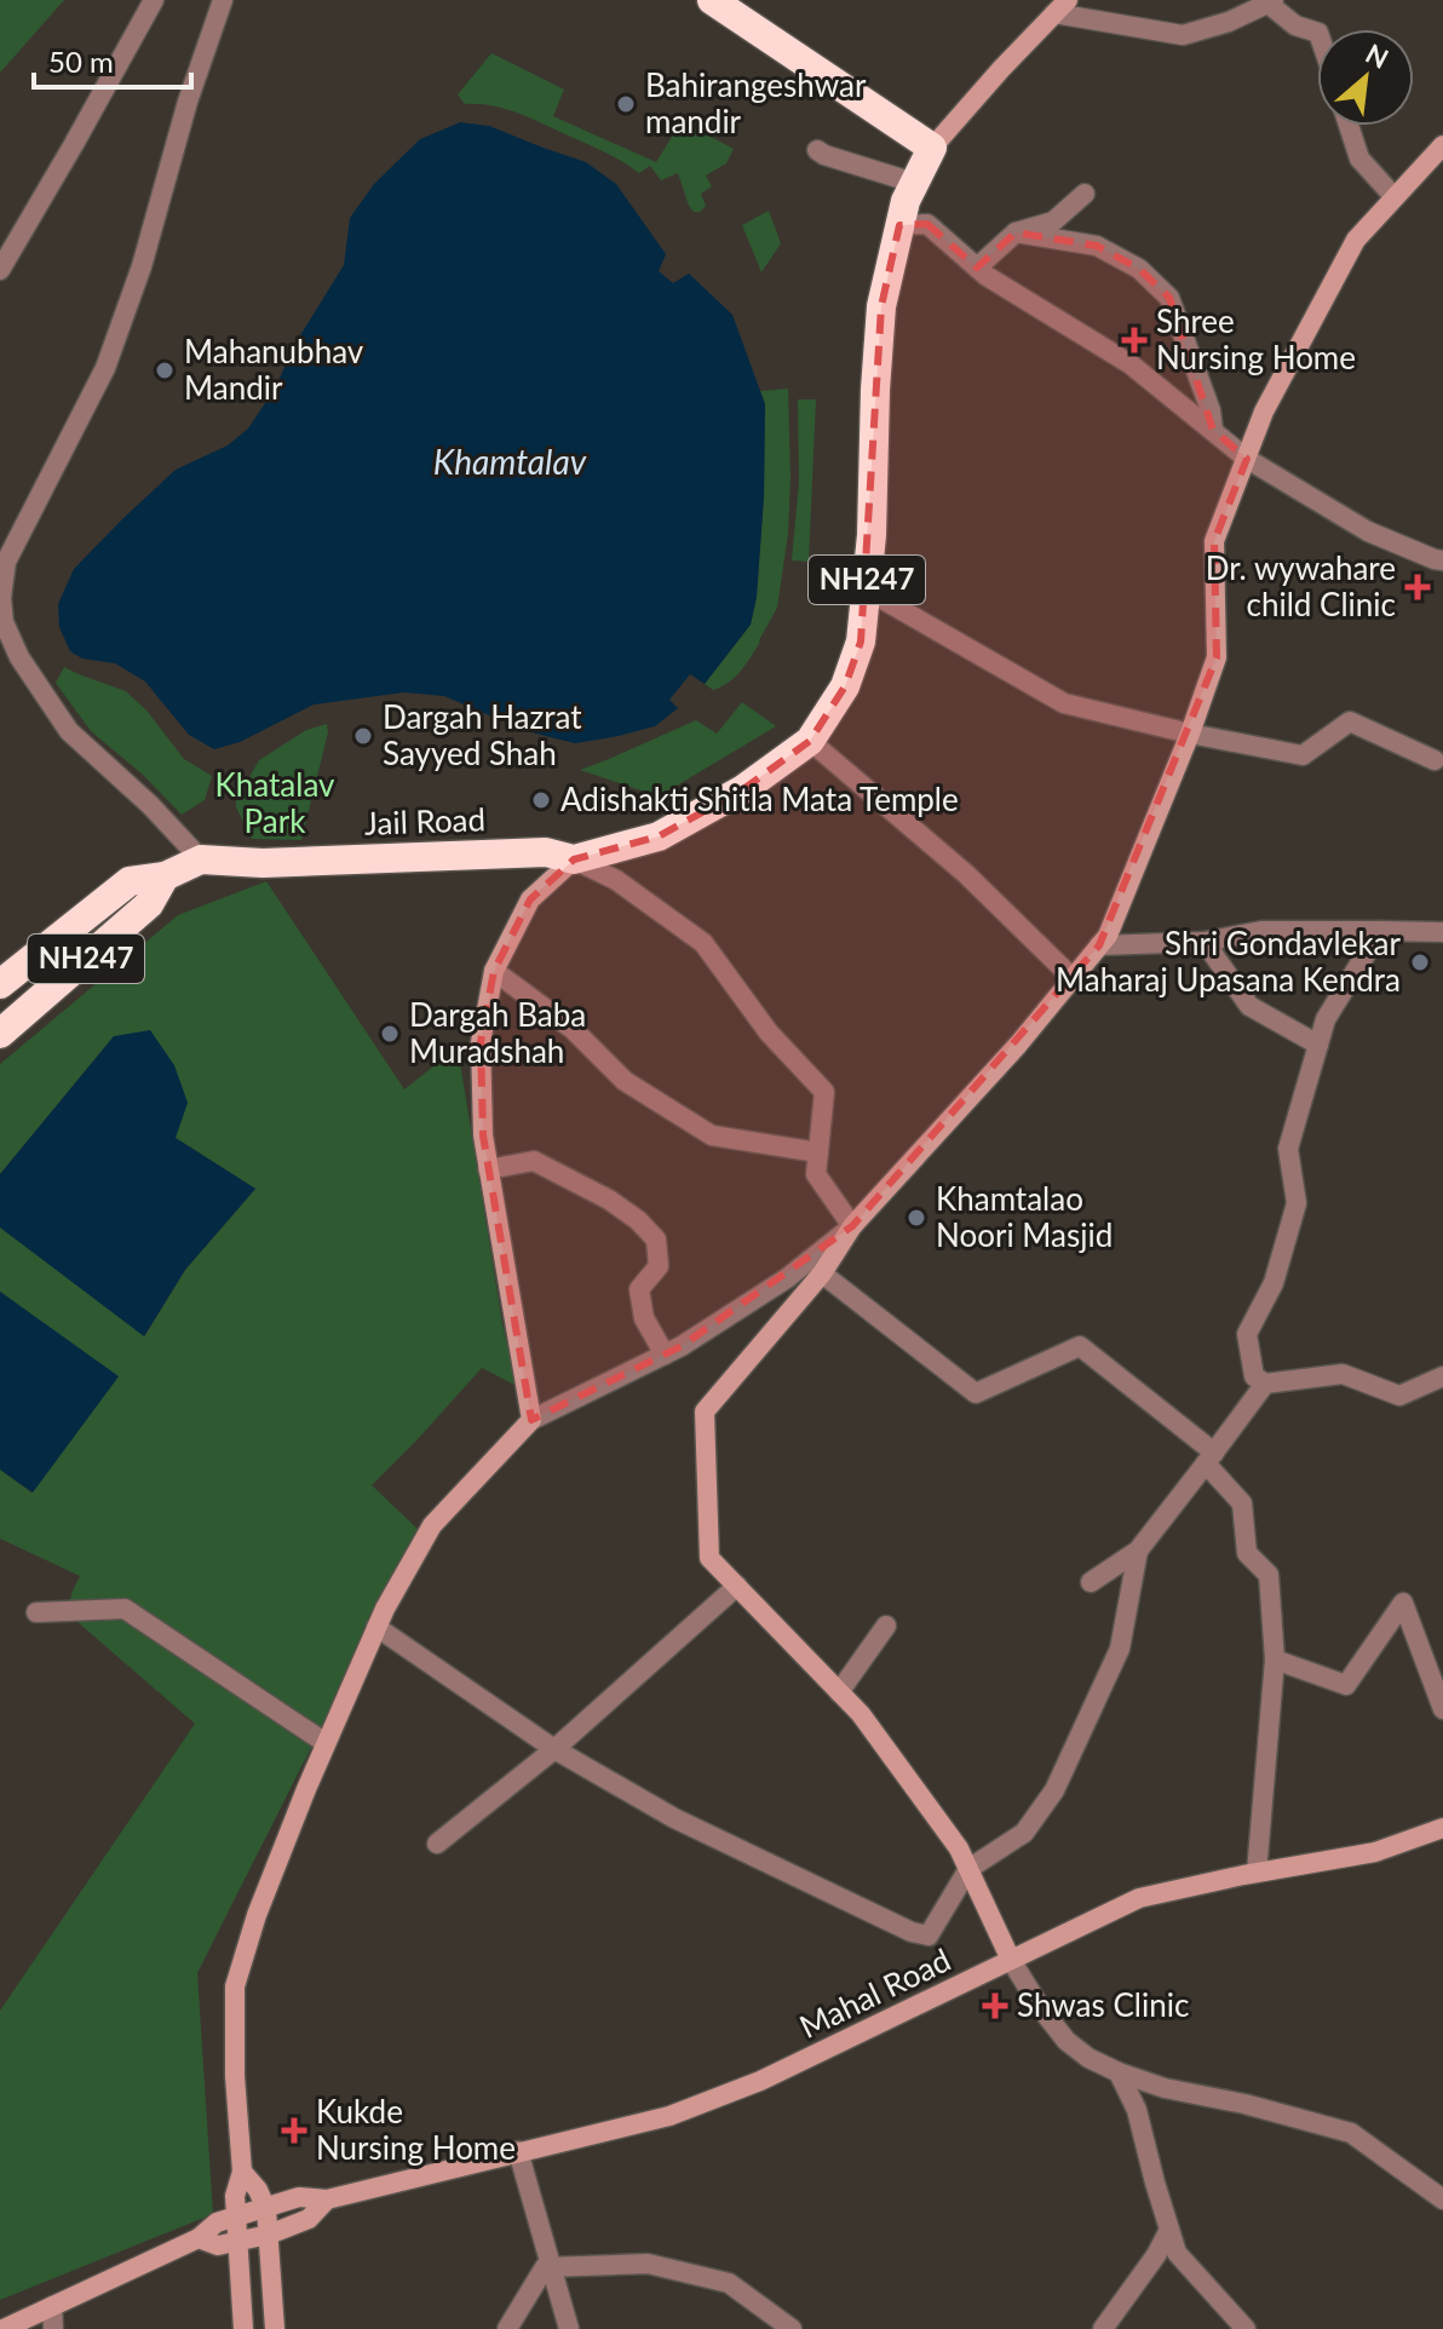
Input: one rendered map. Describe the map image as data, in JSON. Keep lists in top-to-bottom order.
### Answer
{
  "streets": {
    "highway": ["NH247", "Jail Road"],
    "street": ["Mahal Road"]
  },
  "crossings": [
    ["NH247", "Jail Road"]
  ],
  "water": ["Khamtalav"],
  "parks": ["Khatalav Park"],
  "places": {
    "other": [
      "Bahirangeshwar mandir",
      "Mahanubhav Mandir",
      "Dargah Hazrat Sayyed Shah",
      "Adishakti Shitla Mata Temple",
      "Shri Gondavlekar Maharaj Upasana Kendra",
      "Dargah Baba Muradshah",
      "Khamtalao Noori Masjid"
    ],
    "health": [
      "Shree Nursing Home",
      "Dr. wywahare child Clinic",
      "Shwas Clinic",
      "Kukde Nursing Home"
    ]
  },
  "scale_bar": "50 m",
  "north": "top right"
}
